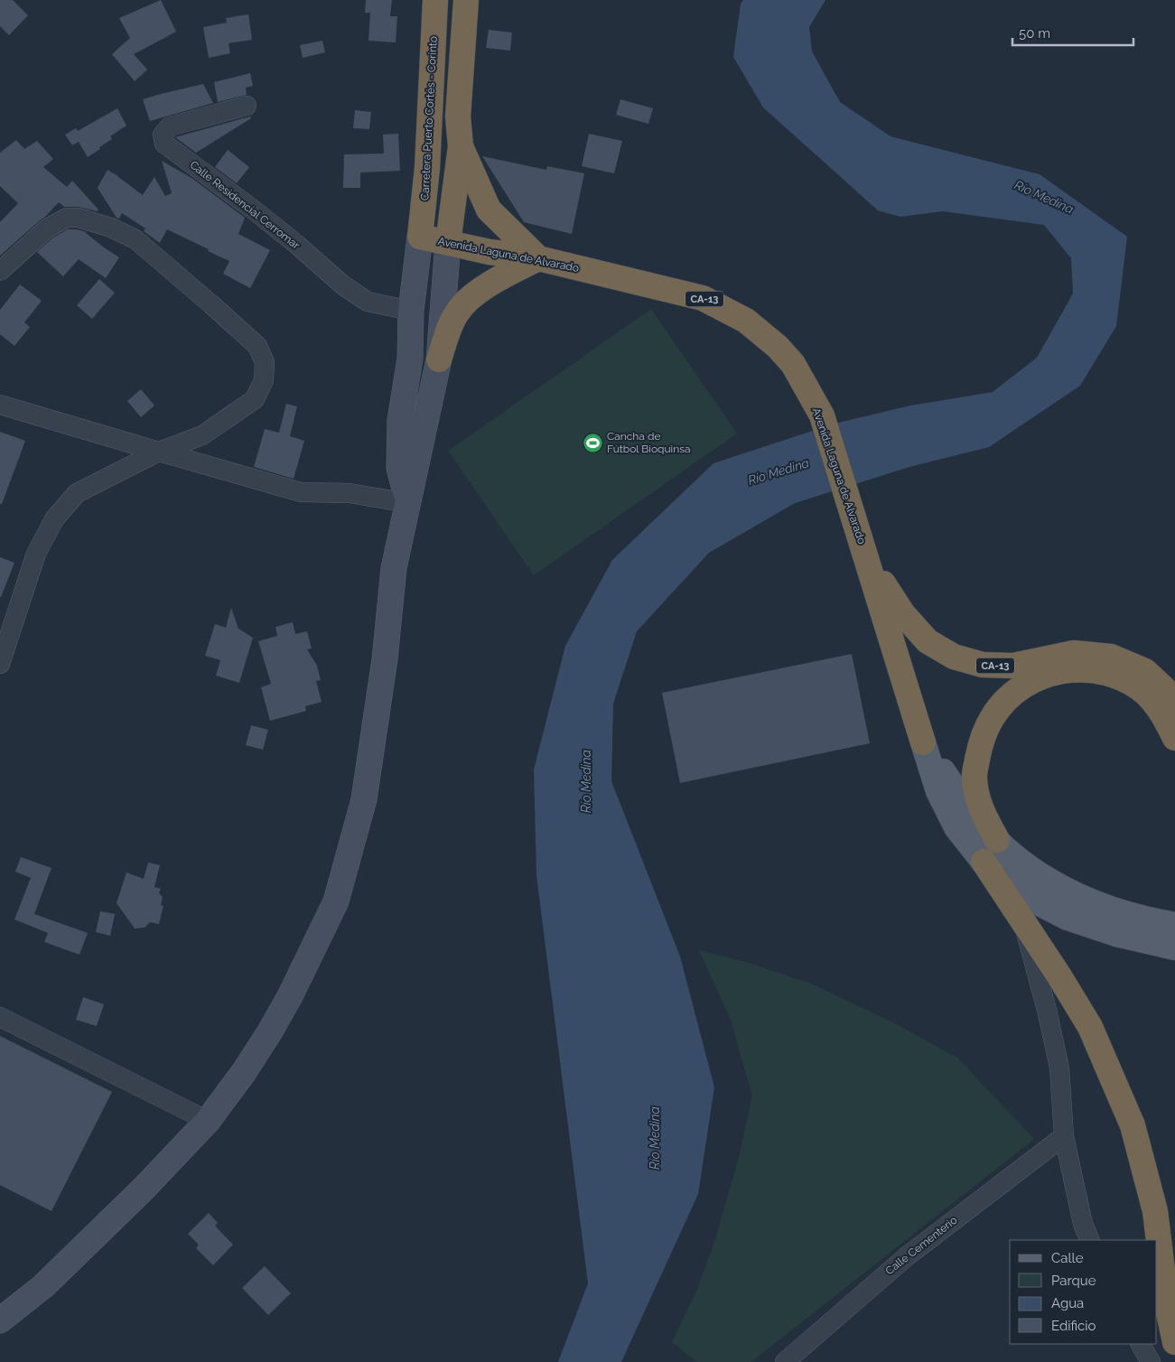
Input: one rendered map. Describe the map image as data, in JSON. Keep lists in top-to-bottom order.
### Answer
{
  "streets": {
    "highway": ["Carretera Puerto Cortés - Corinto", "Avenida Laguna de Alvarado", "CA-13"],
    "street": ["Calle Residencial Cerromar", "Calle Cementerio"]
  },
  "crossings": [
    ["Carretera Puerto Cortés - Corinto", "Avenida Laguna de Alvarado"],
    ["Avenida Laguna de Alvarado", "CA-13"]
  ],
  "water": ["Río Medina"],
  "places": {
    "sports": ["Cancha de Fútbol Bioquinsa"]
  },
  "legend": [
    "Calle",
    "Parque",
    "Agua",
    "Edificio"
  ],
  "scale_bar": "50 m"
}
